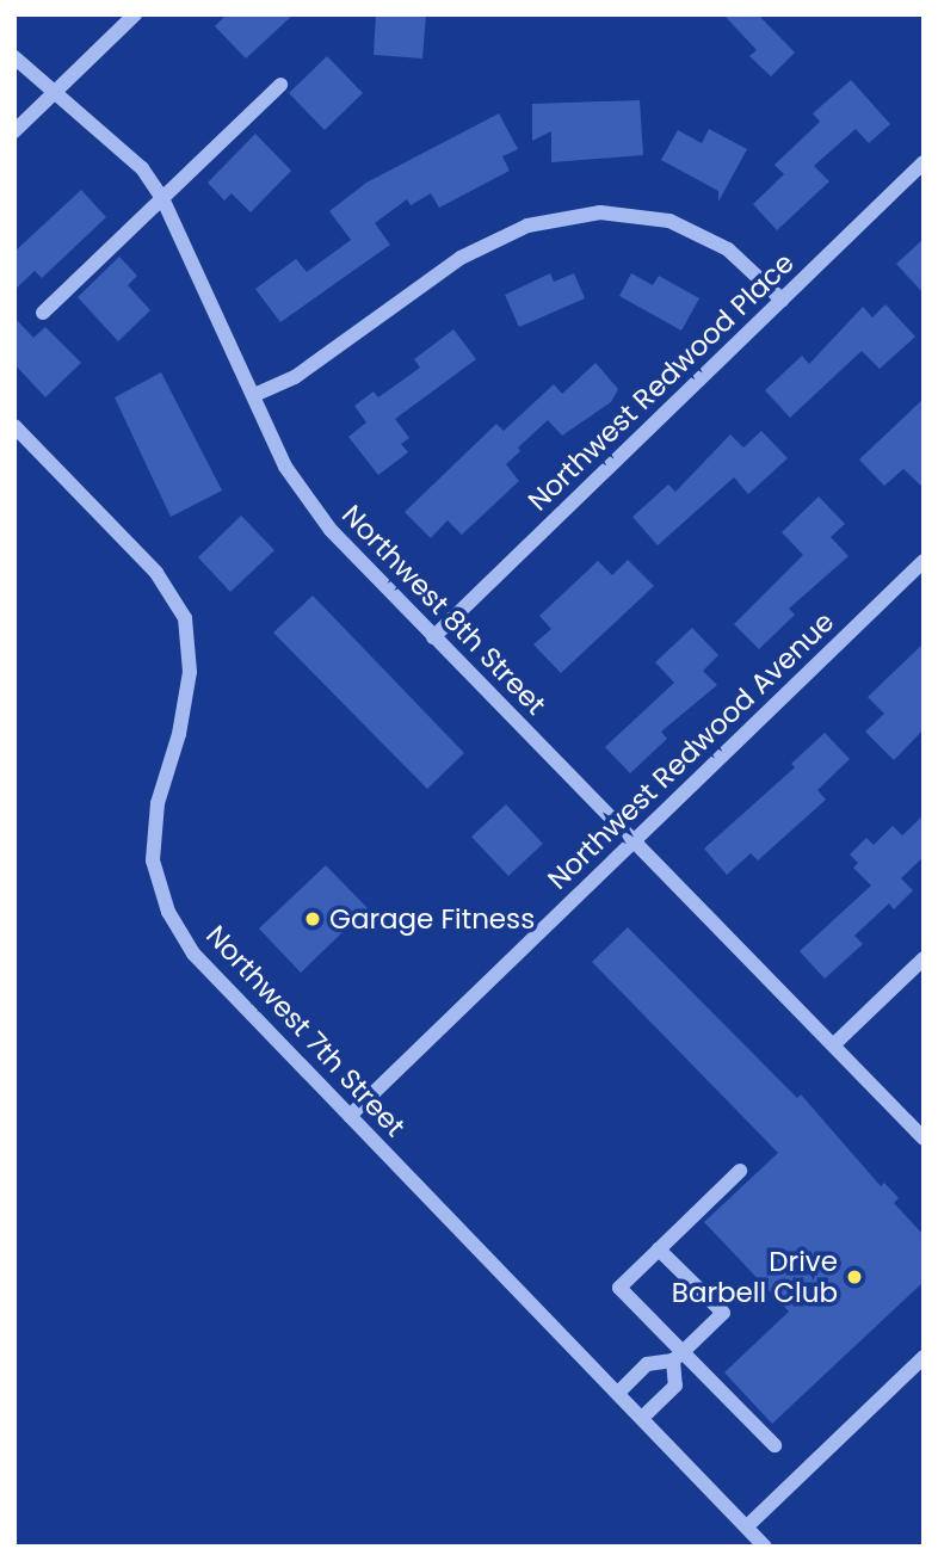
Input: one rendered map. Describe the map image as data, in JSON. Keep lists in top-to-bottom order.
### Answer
{
  "streets": {
    "street": [
      "Northwest Redwood Place",
      "Northwest 8th Street",
      "Northwest Redwood Avenue",
      "Northwest 7th Street"
    ]
  },
  "crossings": [
    ["Northwest Redwood Place", "Northwest 8th Street"],
    ["Northwest 8th Street", "Northwest Redwood Avenue"],
    ["Northwest Redwood Avenue", "Northwest 7th Street"]
  ],
  "places": ["Garage Fitness", "Drive Barbell Club"]
}
